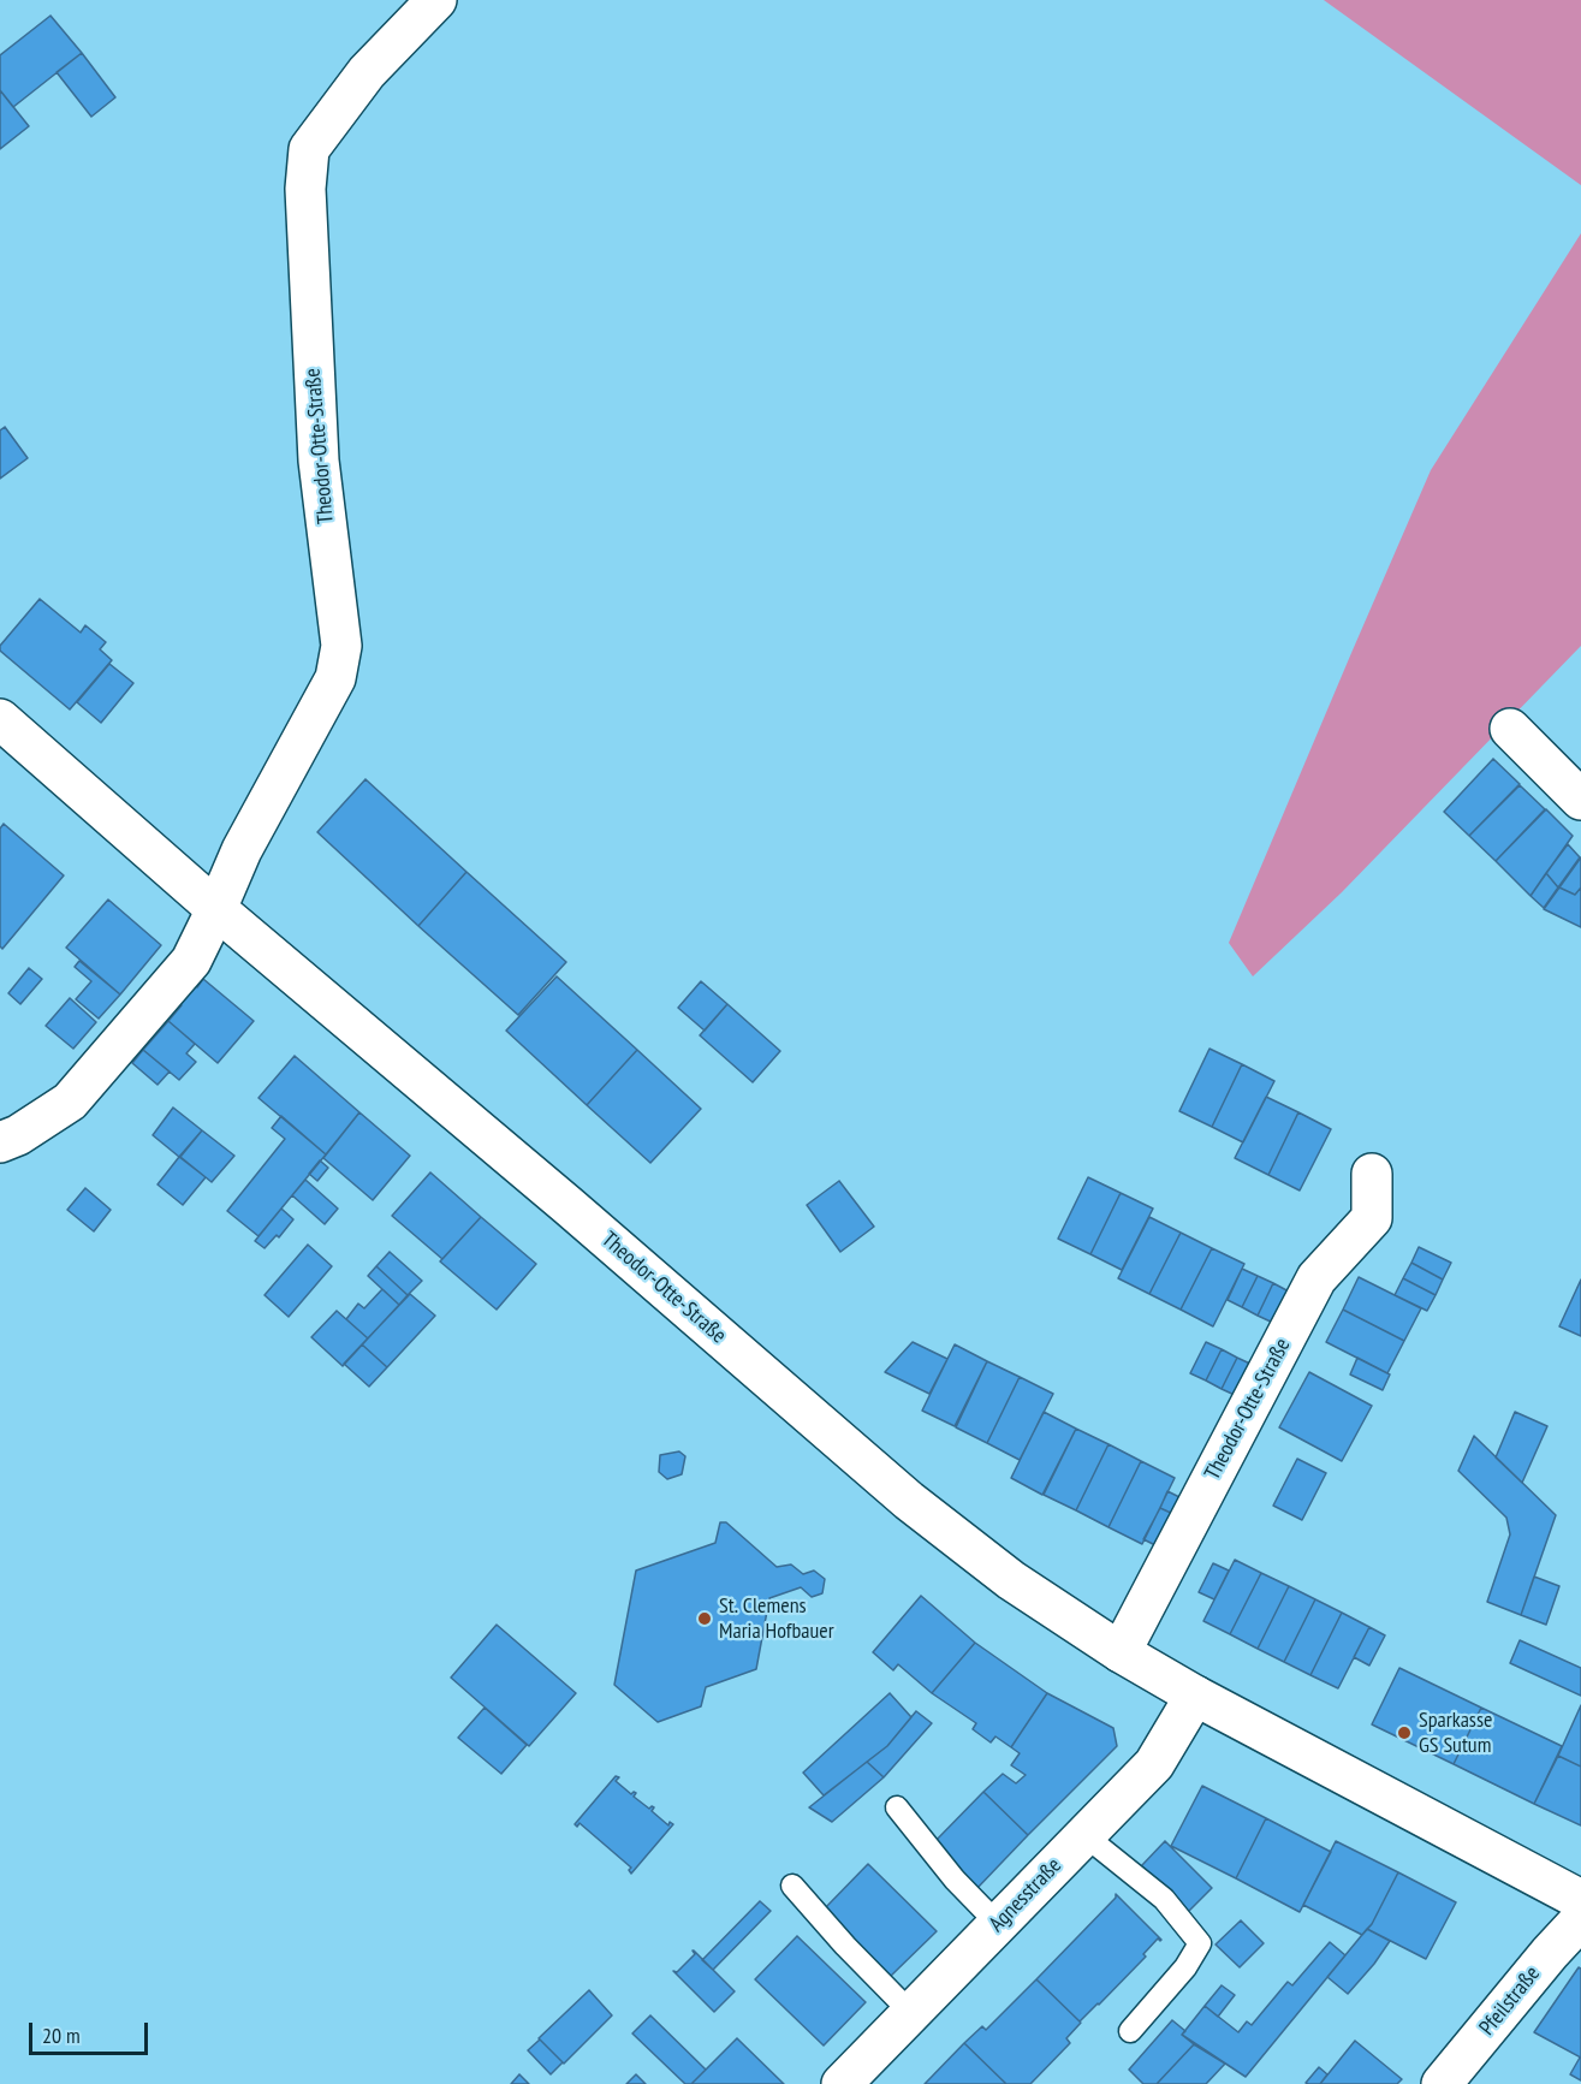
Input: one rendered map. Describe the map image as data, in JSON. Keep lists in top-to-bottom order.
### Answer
{
  "streets": {
    "street": ["Theodor-Otte-Straße", "Agnesstraße", "Pfeilstraße"]
  },
  "crossings": [
    ["Theodor-Otte-Straße", "Agnesstraße"]
  ],
  "places": ["St. Clemens Maria Hofbauer", "Sparkasse GS Sutum"],
  "scale_bar": "20 m"
}
